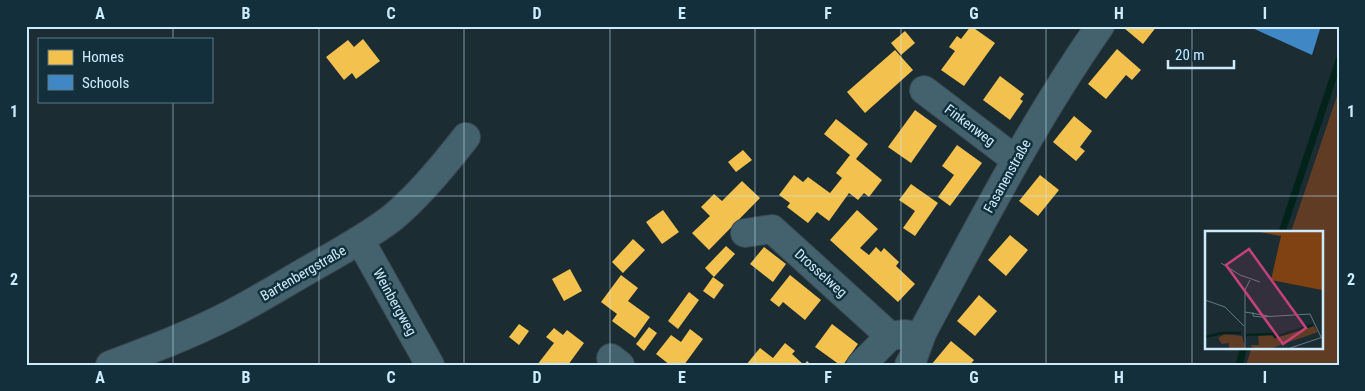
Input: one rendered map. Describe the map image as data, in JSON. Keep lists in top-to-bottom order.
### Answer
{
  "streets": {
    "street": [
      "Finkenweg",
      "Fasanenstraße",
      "Bartenbergstraße",
      "Drosselweg",
      "Weinbergweg"
    ]
  },
  "crossings": [
    ["Finkenweg", "Fasanenstraße"],
    ["Bartenbergstraße", "Weinbergweg"]
  ],
  "legend": ["Homes", "Schools"],
  "scale_bar": "20 m",
  "grid": {
    "columns": [
      "A",
      "B",
      "C",
      "D",
      "E",
      "F",
      "G",
      "H",
      "I"
    ],
    "rows": ["1", "2"]
  }
}
